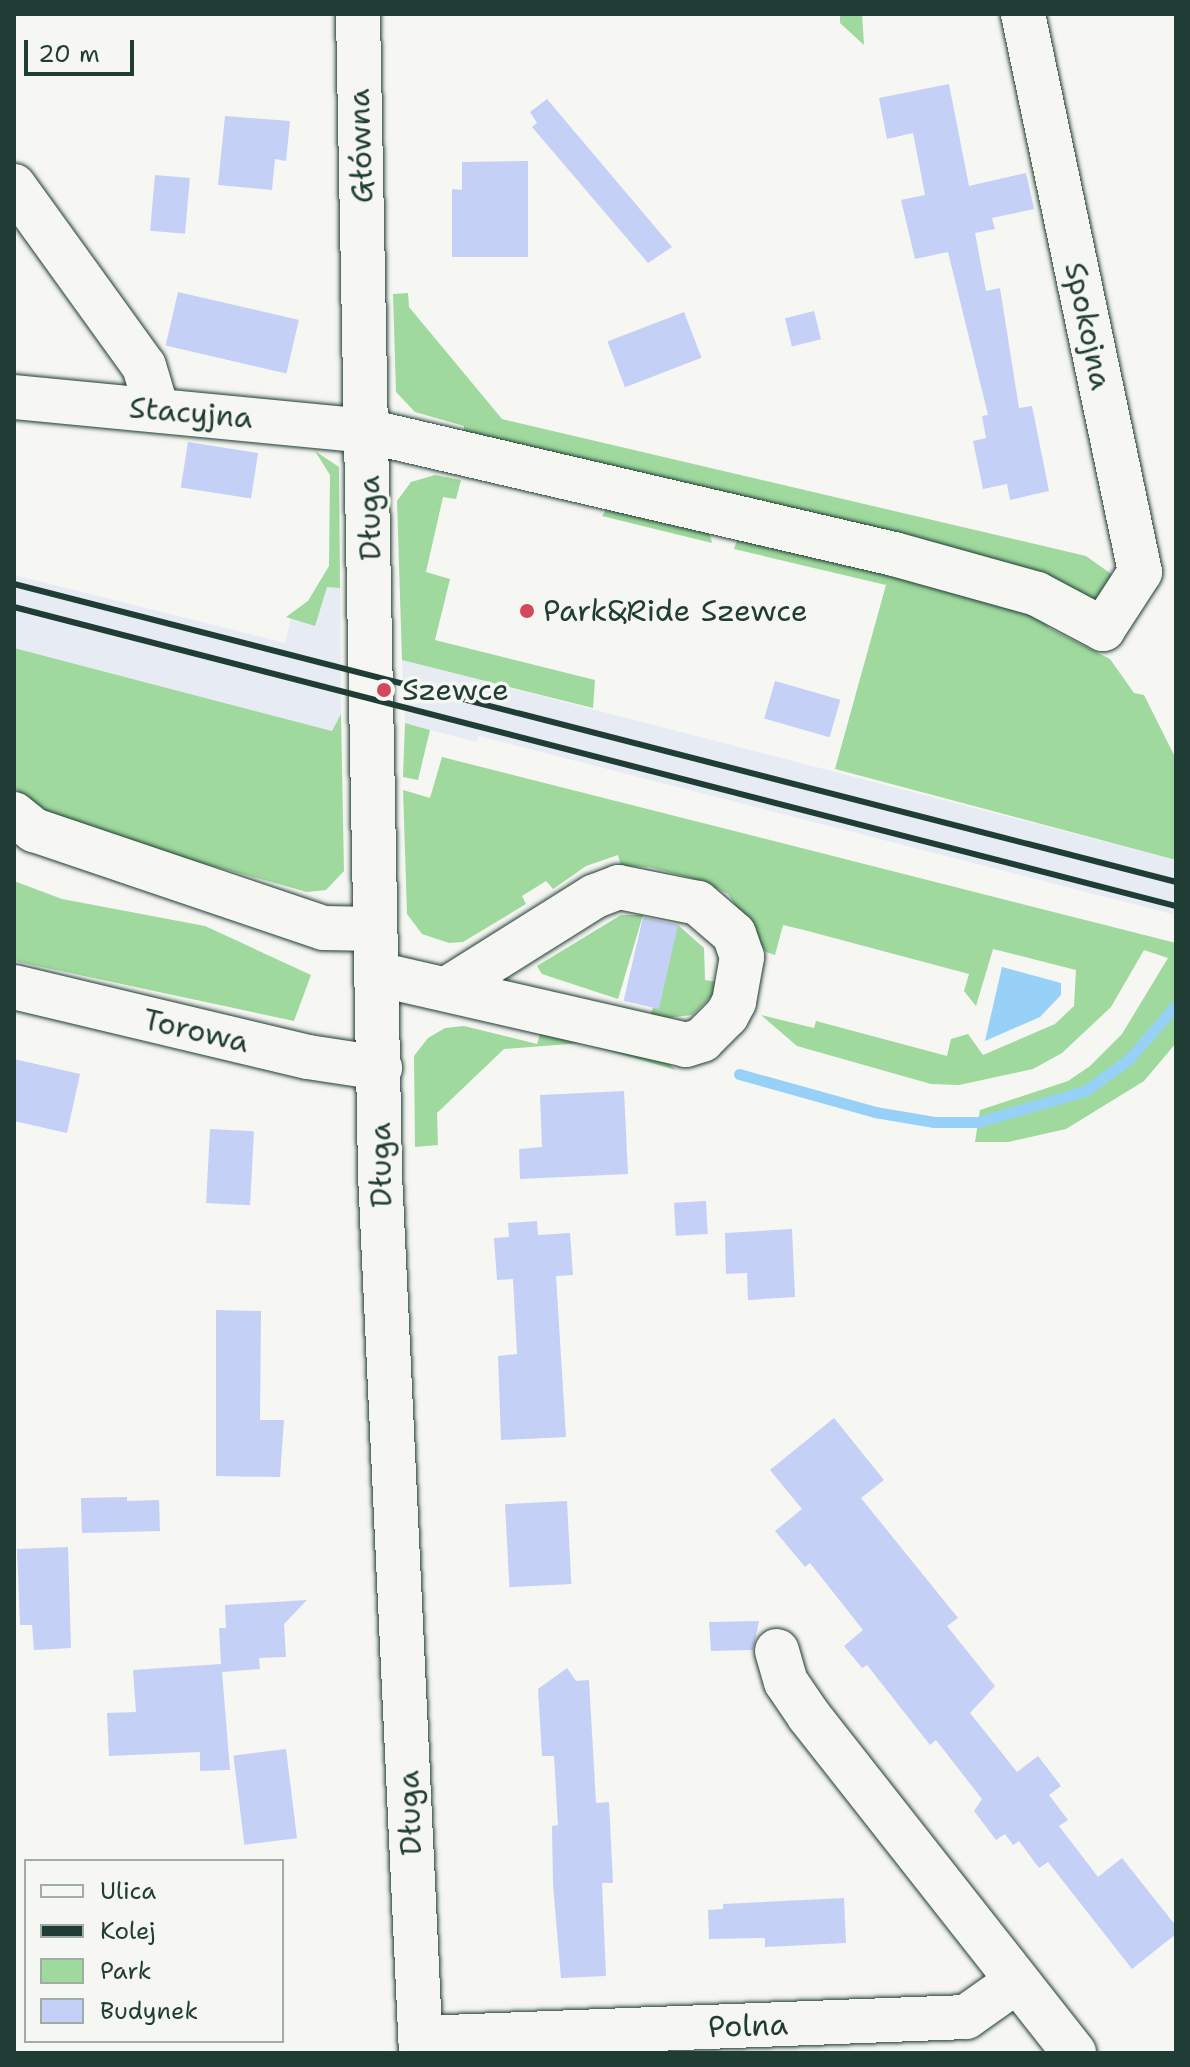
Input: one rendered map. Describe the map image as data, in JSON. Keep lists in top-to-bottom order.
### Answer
{
  "streets": {
    "street": [
      "Główna",
      "Spokojna",
      "Stacyjna",
      "Długa",
      "Torowa",
      "Polna"
    ]
  },
  "crossings": [
    ["Główna", "Długa"],
    ["Spokojna", "Stacyjna"],
    ["Stacyjna", "Długa"],
    ["Długa", "Torowa"],
    ["Długa", "Polna"]
  ],
  "places": ["Park&Ride Szewce", "Szewce"],
  "legend": [
    "Ulica",
    "Kolej",
    "Park",
    "Budynek"
  ],
  "scale_bar": "20 m"
}
